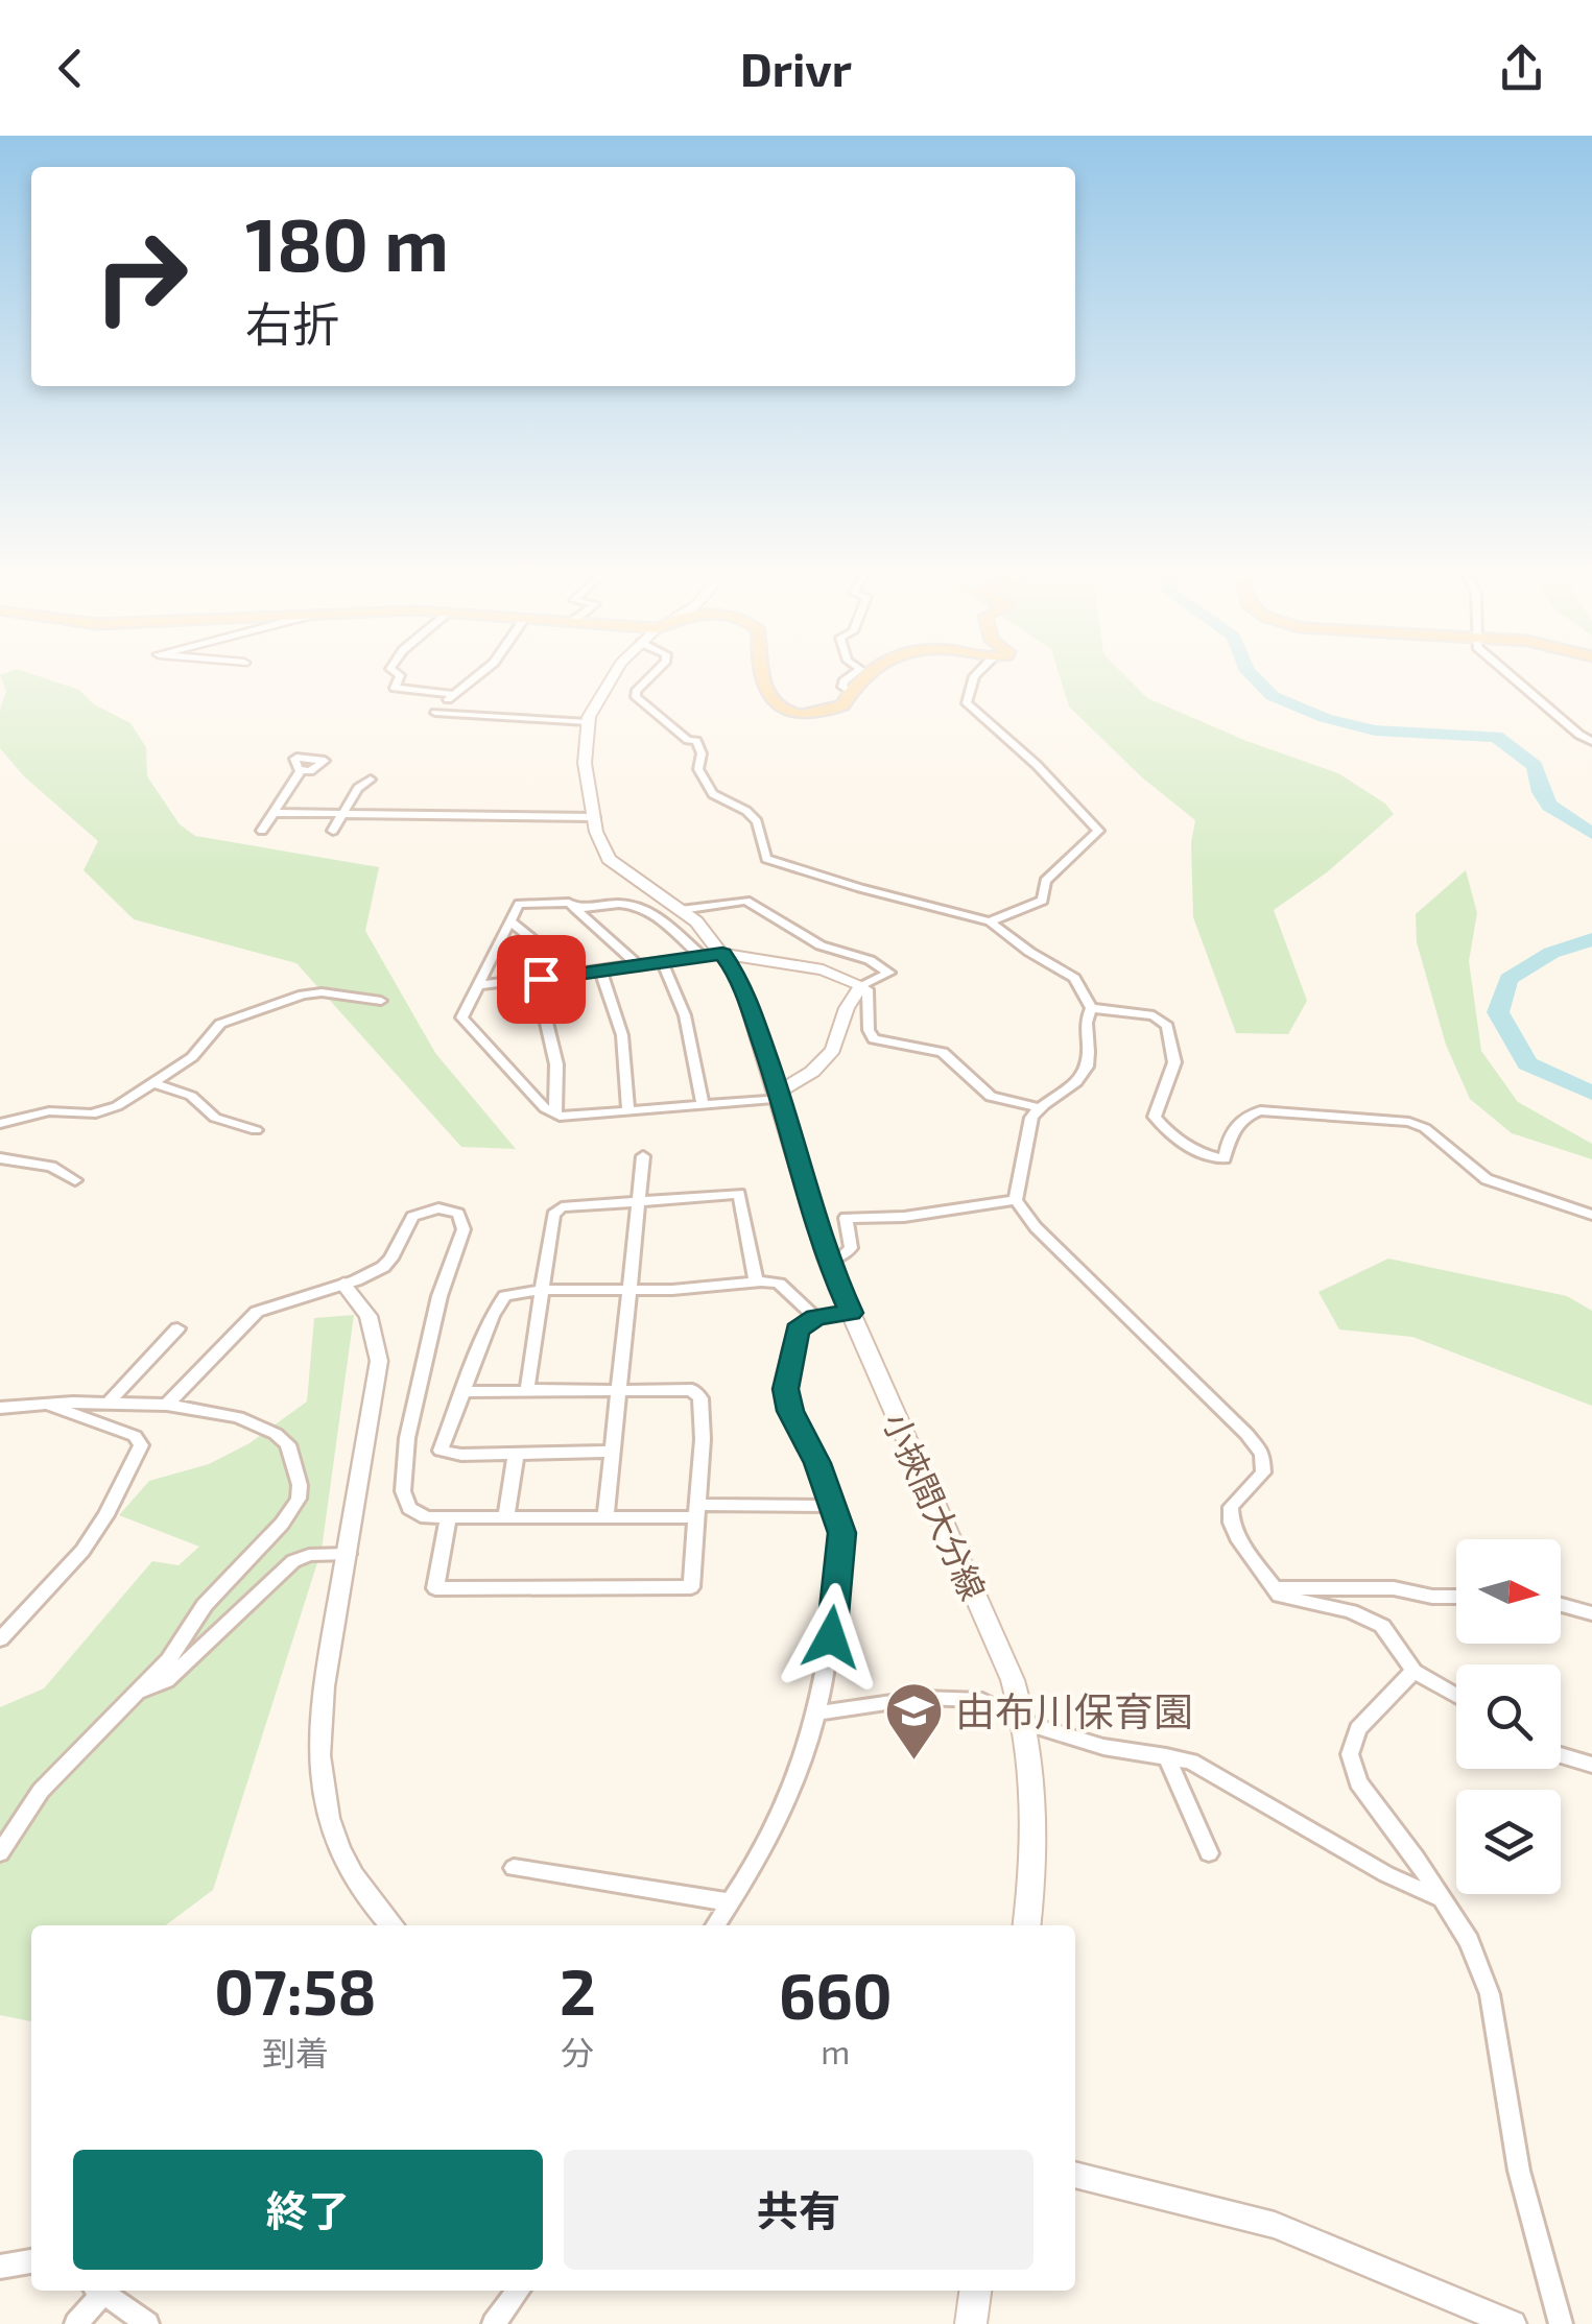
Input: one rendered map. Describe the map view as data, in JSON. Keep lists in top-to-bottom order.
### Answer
{
  "streets": {
    "main road": ["小挾間大分線"]
  },
  "places": {
    "school or university": ["由布川保育園"]
  },
  "north": "right",
  "page": {
    "header": "Drivr",
    "turn": ["180 m", "右折"],
    "eta": [
      "07:58",
      "到着",
      "2",
      "分",
      "660",
      "m"
    ],
    "buttons": ["終了", "共有"]
  }
}
